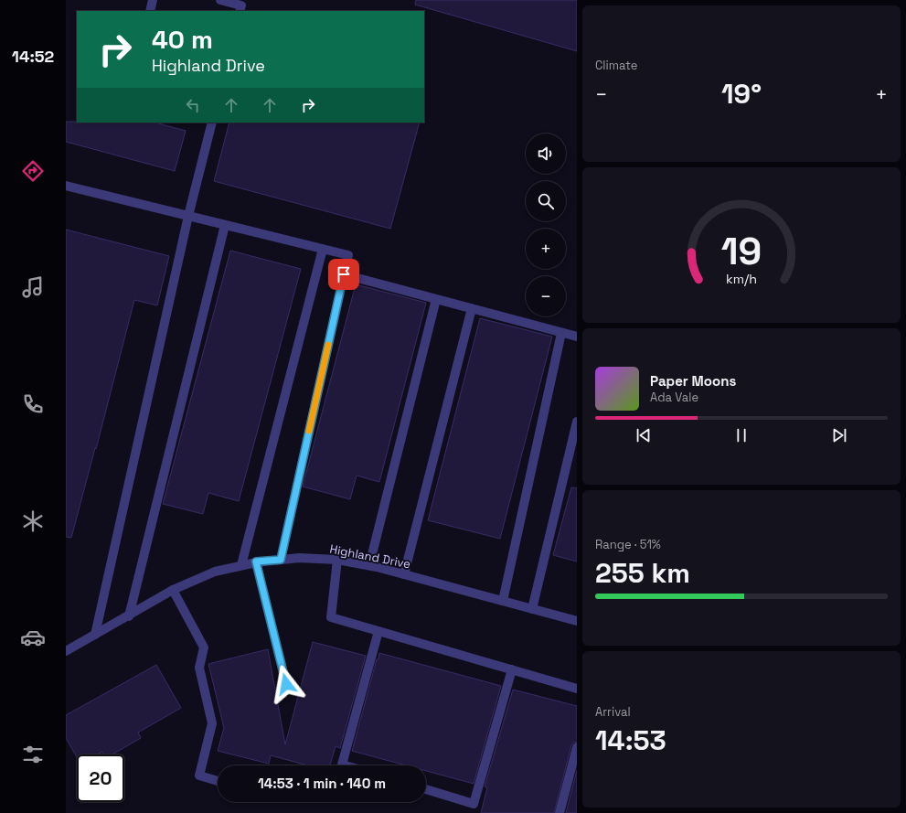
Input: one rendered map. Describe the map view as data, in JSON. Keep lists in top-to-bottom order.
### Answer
{
  "streets": {
    "street": ["Highland Drive"]
  },
  "page": {
    "tabs": "14:52",
    "tile": [
      "Climate",
      ["Range · 51%", "255 km"],
      ["Arrival", "14:53"]
    ],
    "turn": ["40 m", "Highland Drive"],
    "heat": ["−", "19°", "+"],
    "map_buttons": ["+", "−"],
    "song": ["Paper Moons", "Ada Vale"],
    "limit": "20",
    "trip": "14:53 · 1 min · 140 m",
    "gauge": ["19", "km/h"]
  }
}
